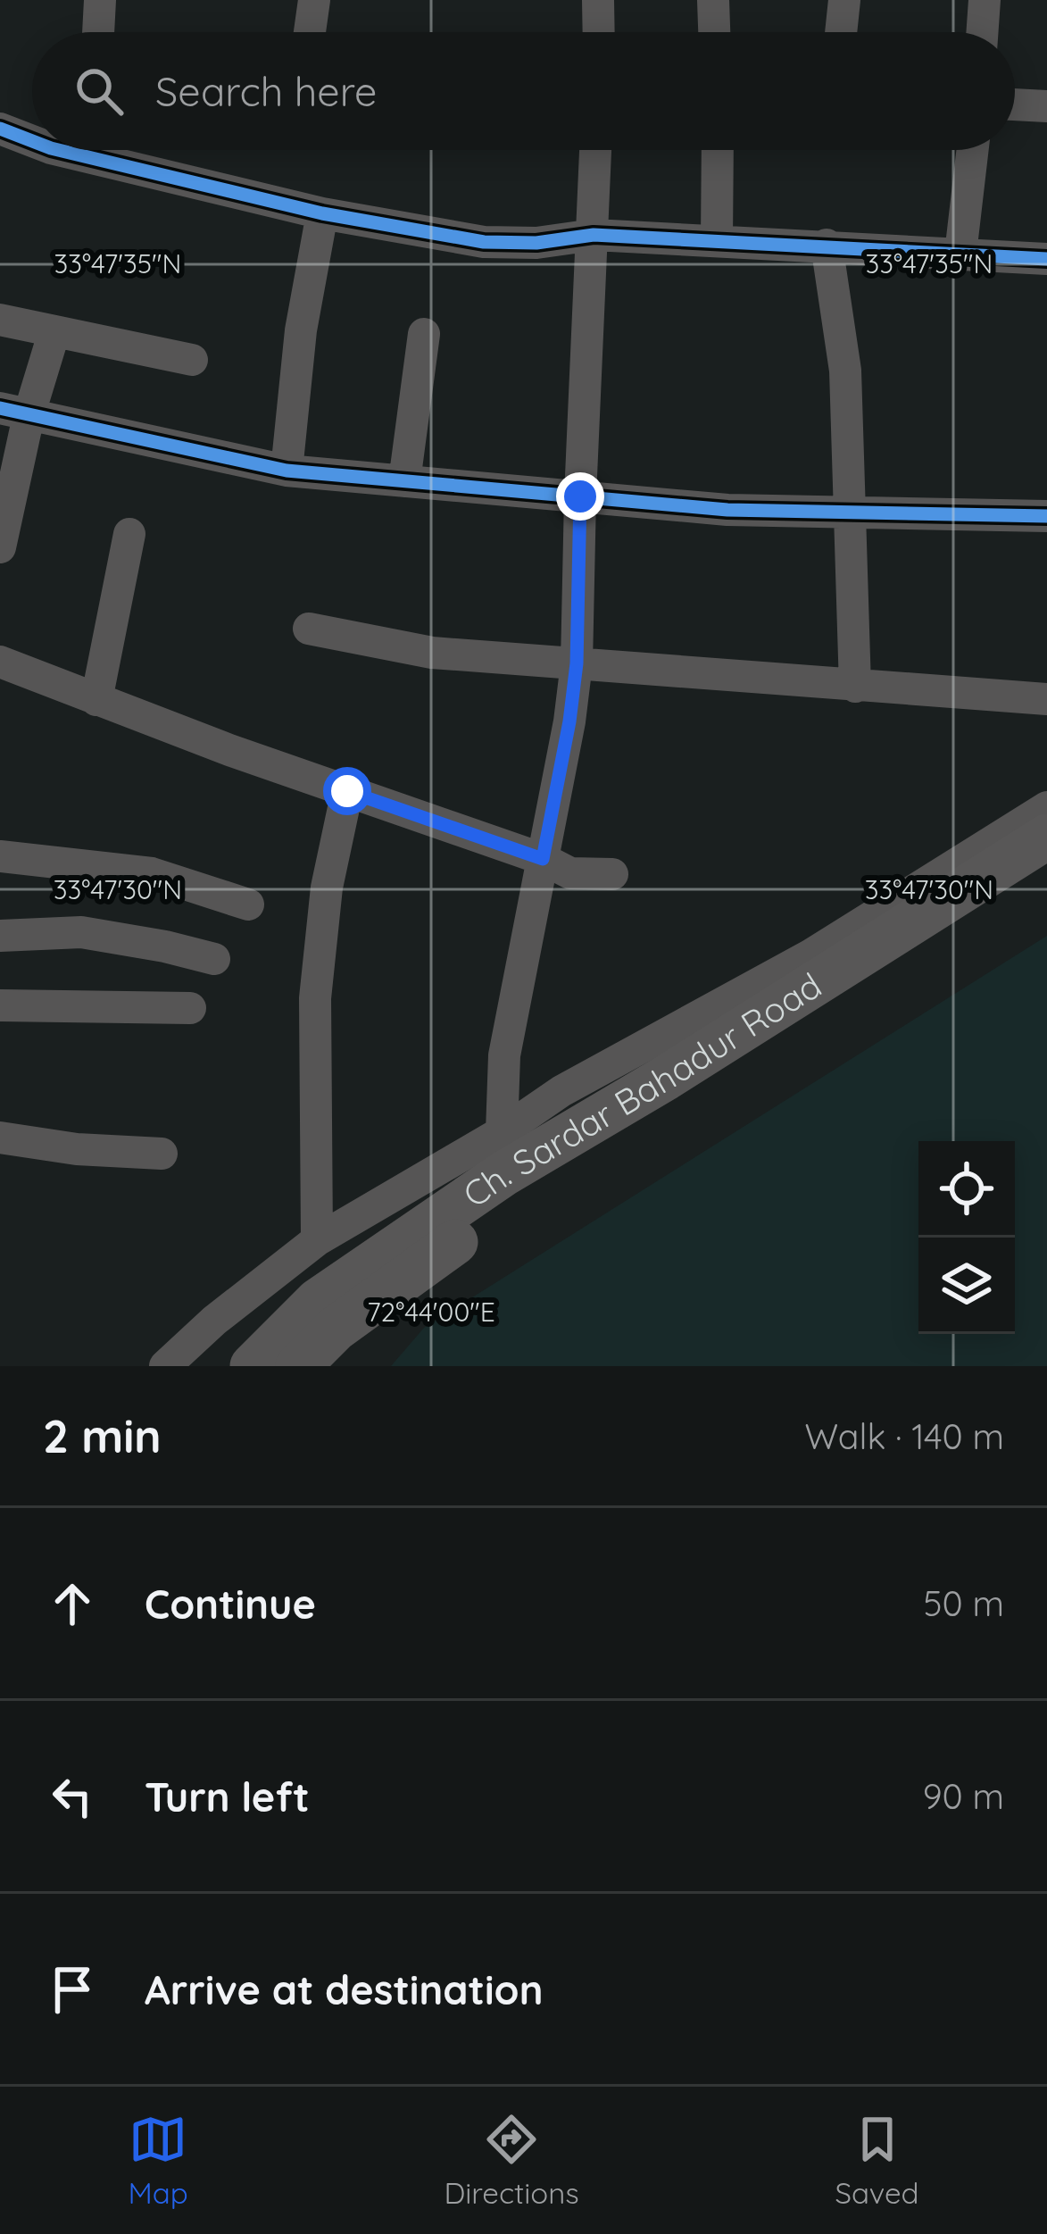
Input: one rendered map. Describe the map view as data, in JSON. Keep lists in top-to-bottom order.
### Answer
{
  "streets": {
    "main road": ["Ch. Sardar Bahadur Road"]
  },
  "page": {
    "search": "Search here",
    "heading": ["2 min", "Walk · 140 m"],
    "list": [
      ["Continue", "50 m"],
      ["Turn left", "90 m"],
      "Arrive at destination"
    ],
    "nav": ["Map", "Directions", "Saved"]
  },
  "coordinates": ["33°47'35\"N", "33°47'30\"N", "72°44'00\"E"]
}
